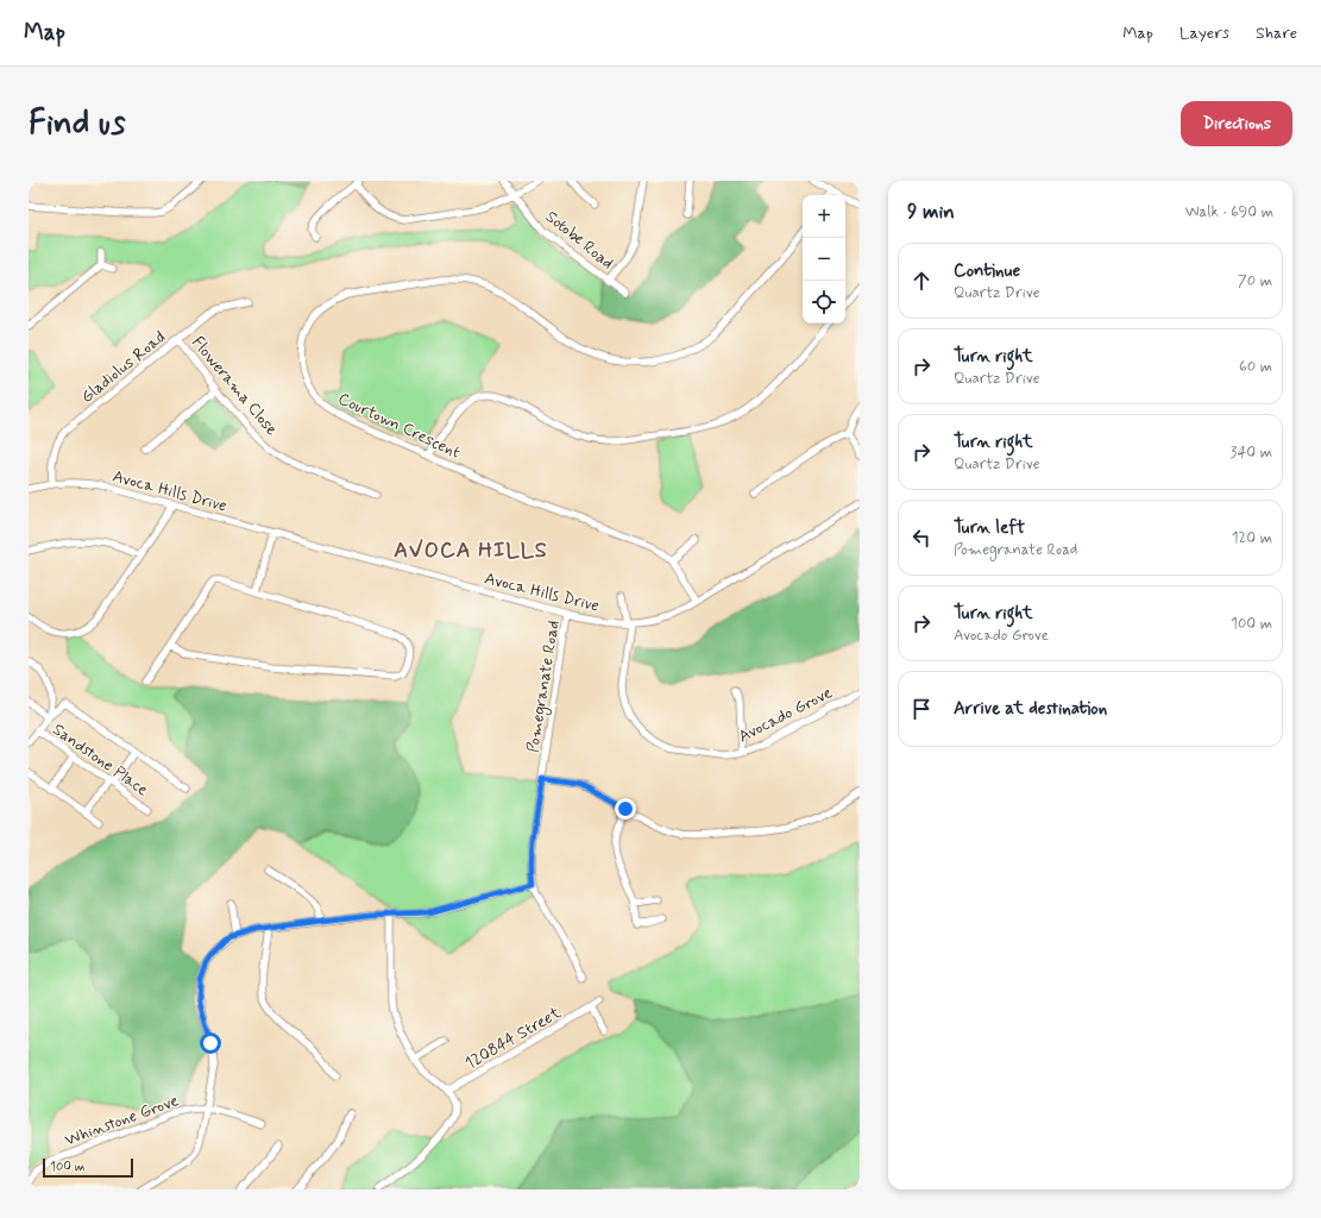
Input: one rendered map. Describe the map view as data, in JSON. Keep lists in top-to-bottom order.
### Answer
{
  "streets": {
    "street": [
      "Sotobe Road",
      "Gladiolus Road",
      "Flowerama Close",
      "Courtown Crescent",
      "Avoca Hills Drive",
      "Pomegranate Road",
      "Avocado Grove",
      "Sandstone Place",
      "120844 Street",
      "Whinstone Grove"
    ]
  },
  "crossings": [
    ["Gladiolus Road", "Flowerama Close"],
    ["Gladiolus Road", "Avoca Hills Drive"],
    ["Courtown Crescent", "Avoca Hills Drive"],
    ["Avoca Hills Drive", "Pomegranate Road"],
    ["Avoca Hills Drive", "Avocado Grove"]
  ],
  "districts": ["AVOCA HILLS"],
  "scale_bar": "100 m",
  "page": {
    "header": "Map",
    "nav": ["Map", "Layers", "Share"],
    "buttons": "Directions",
    "title": "Find us",
    "heading": ["9 min", "Walk · 690 m"],
    "map_buttons": ["+", "−"],
    "list": [
      ["Continue", "Quartz Drive", "70 m"],
      ["Turn right", "Quartz Drive", "60 m"],
      ["Turn right", "Quartz Drive", "340 m"],
      ["Turn left", "Pomegranate Road", "120 m"],
      ["Turn right", "Avocado Grove", "100 m"],
      "Arrive at destination"
    ],
    "scale": "100 m"
  }
}
